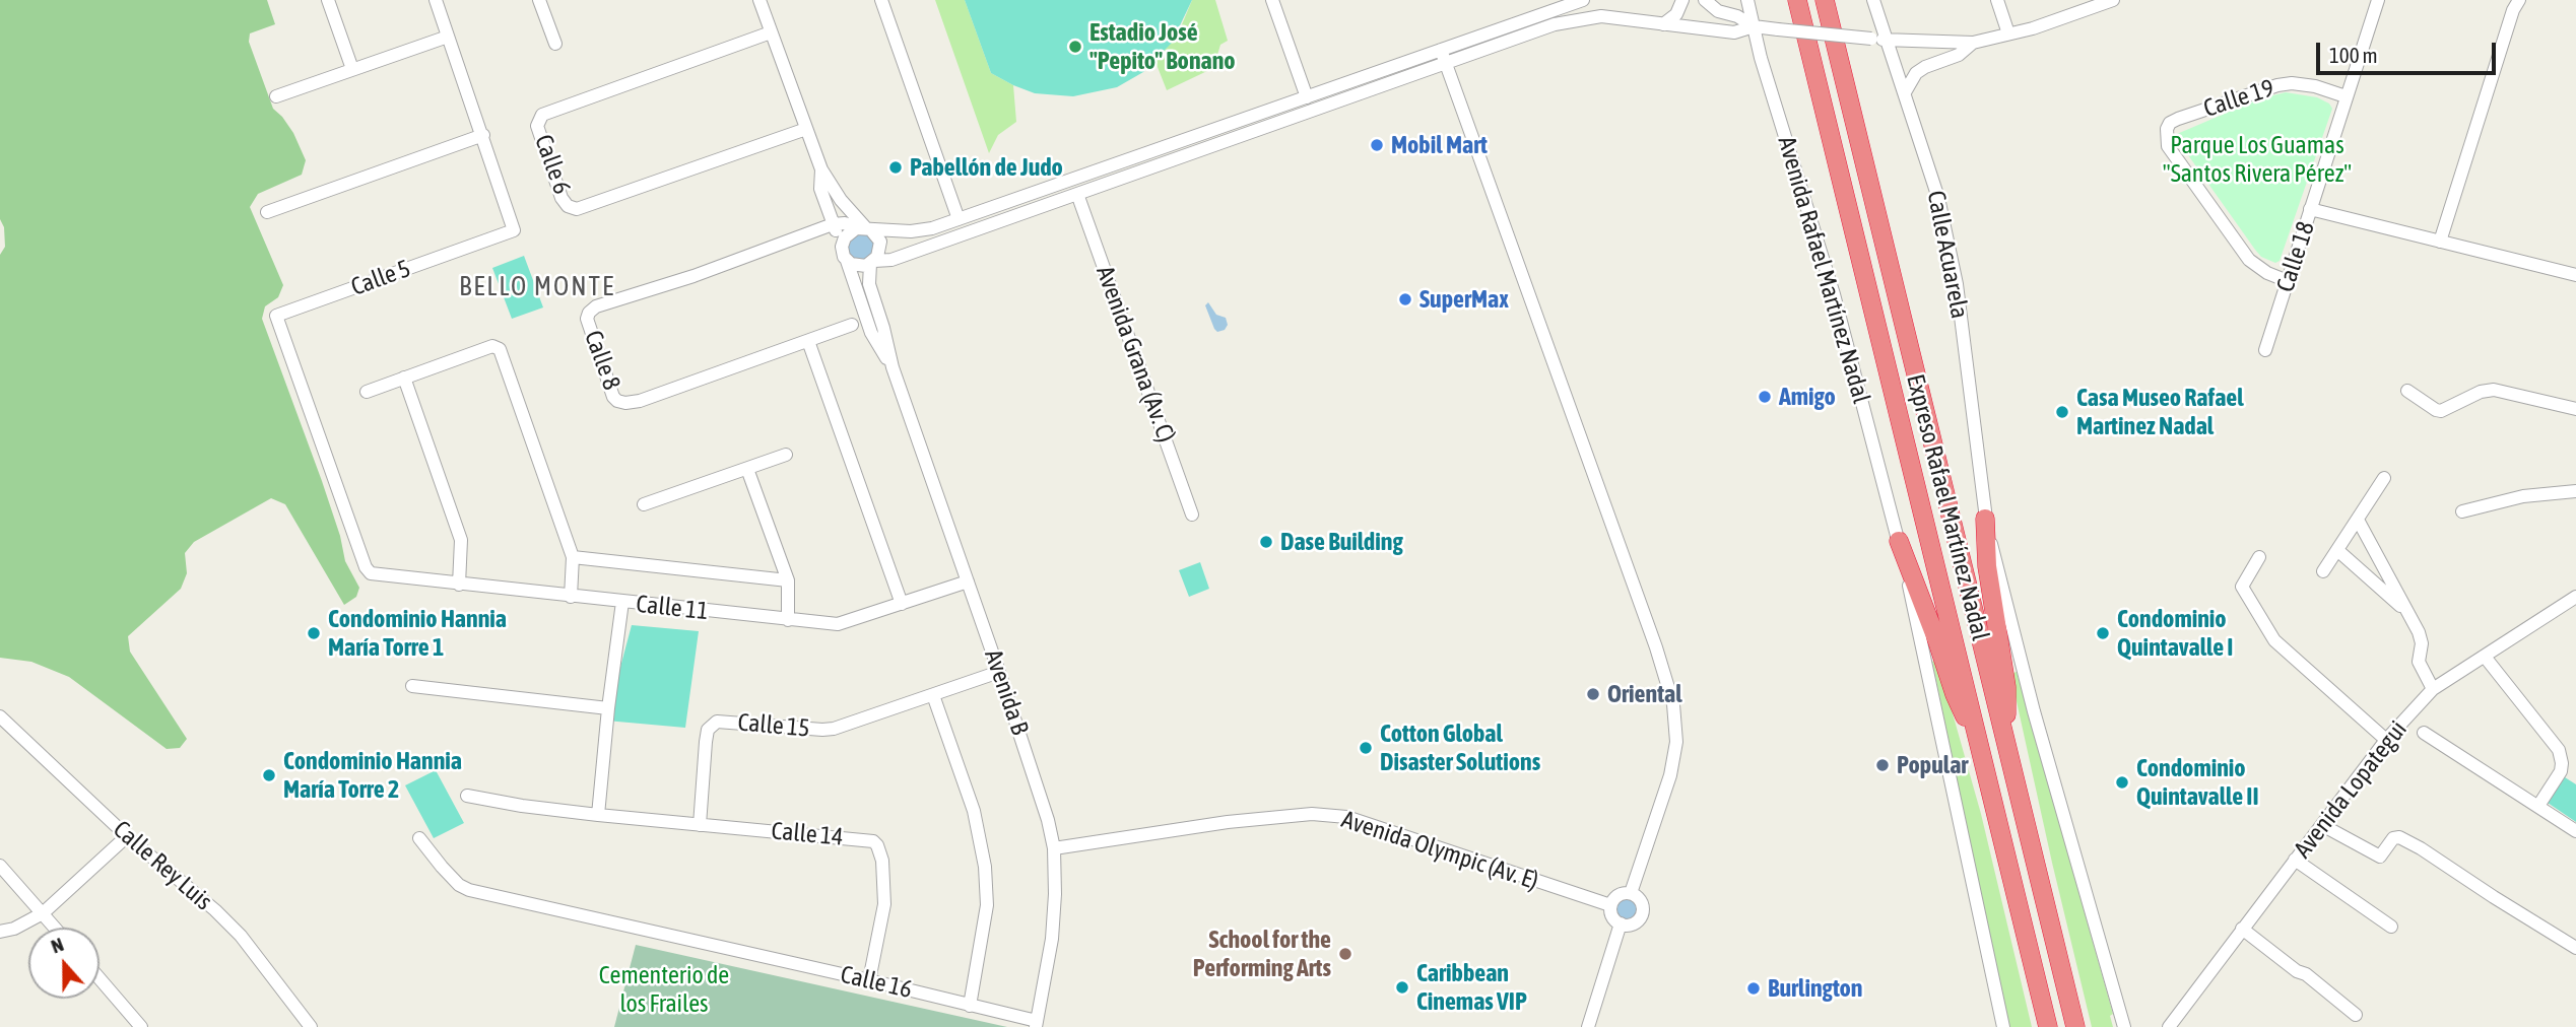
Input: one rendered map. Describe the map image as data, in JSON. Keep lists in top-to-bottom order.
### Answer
{
  "streets": {
    "highway": ["Expreso Rafael Martínez Nadal"],
    "street": [
      "Calle 19",
      "Calle 6",
      "Calle Acuarela",
      "Calle 18",
      "Avenida Rafael Martínez Nadal",
      "Calle 5",
      "Avenida Grana (Av. C)",
      "Calle 8",
      "Calle 11",
      "Avenida B",
      "Calle 15",
      "Avenida Lopategui",
      "Calle 14",
      "Avenida Olympic (Av. E)",
      "Calle Rey Luis",
      "Calle 16"
    ]
  },
  "crossings": [
    ["Calle 19", "Calle 18"],
    ["Calle 5", "Calle 11"],
    ["Calle 11", "Avenida B"],
    ["Avenida B", "Calle 15"],
    ["Avenida B", "Avenida Olympic (Av. E)"],
    ["Avenida B", "Calle 16"],
    ["Calle 15", "Calle 14"],
    ["Calle 14", "Calle 16"]
  ],
  "districts": ["BELLO MONTE"],
  "parks": ["Parque Los Guamas \"Santos Rivera Pérez\"", "Cementerio de los Frailes"],
  "places": [
    "Estadio José \"Pepito\" Bonano",
    "Mobil Mart",
    "Pabellón de Judo",
    "SuperMax",
    "Amigo",
    "Casa Museo Rafael Martinez Nadal",
    "Dase Building",
    "Condominio Hannia María Torre 1",
    "Condominio Quintavalle I",
    "Oriental",
    "Cotton Global Disaster Solutions",
    "Popular",
    "Condominio Hannia María Torre 2",
    "Condominio Quintavalle II",
    "School for the Performing Arts",
    "Caribbean Cinemas VIP",
    "Burlington"
  ],
  "scale_bar": "100 m",
  "north": "top"
}
